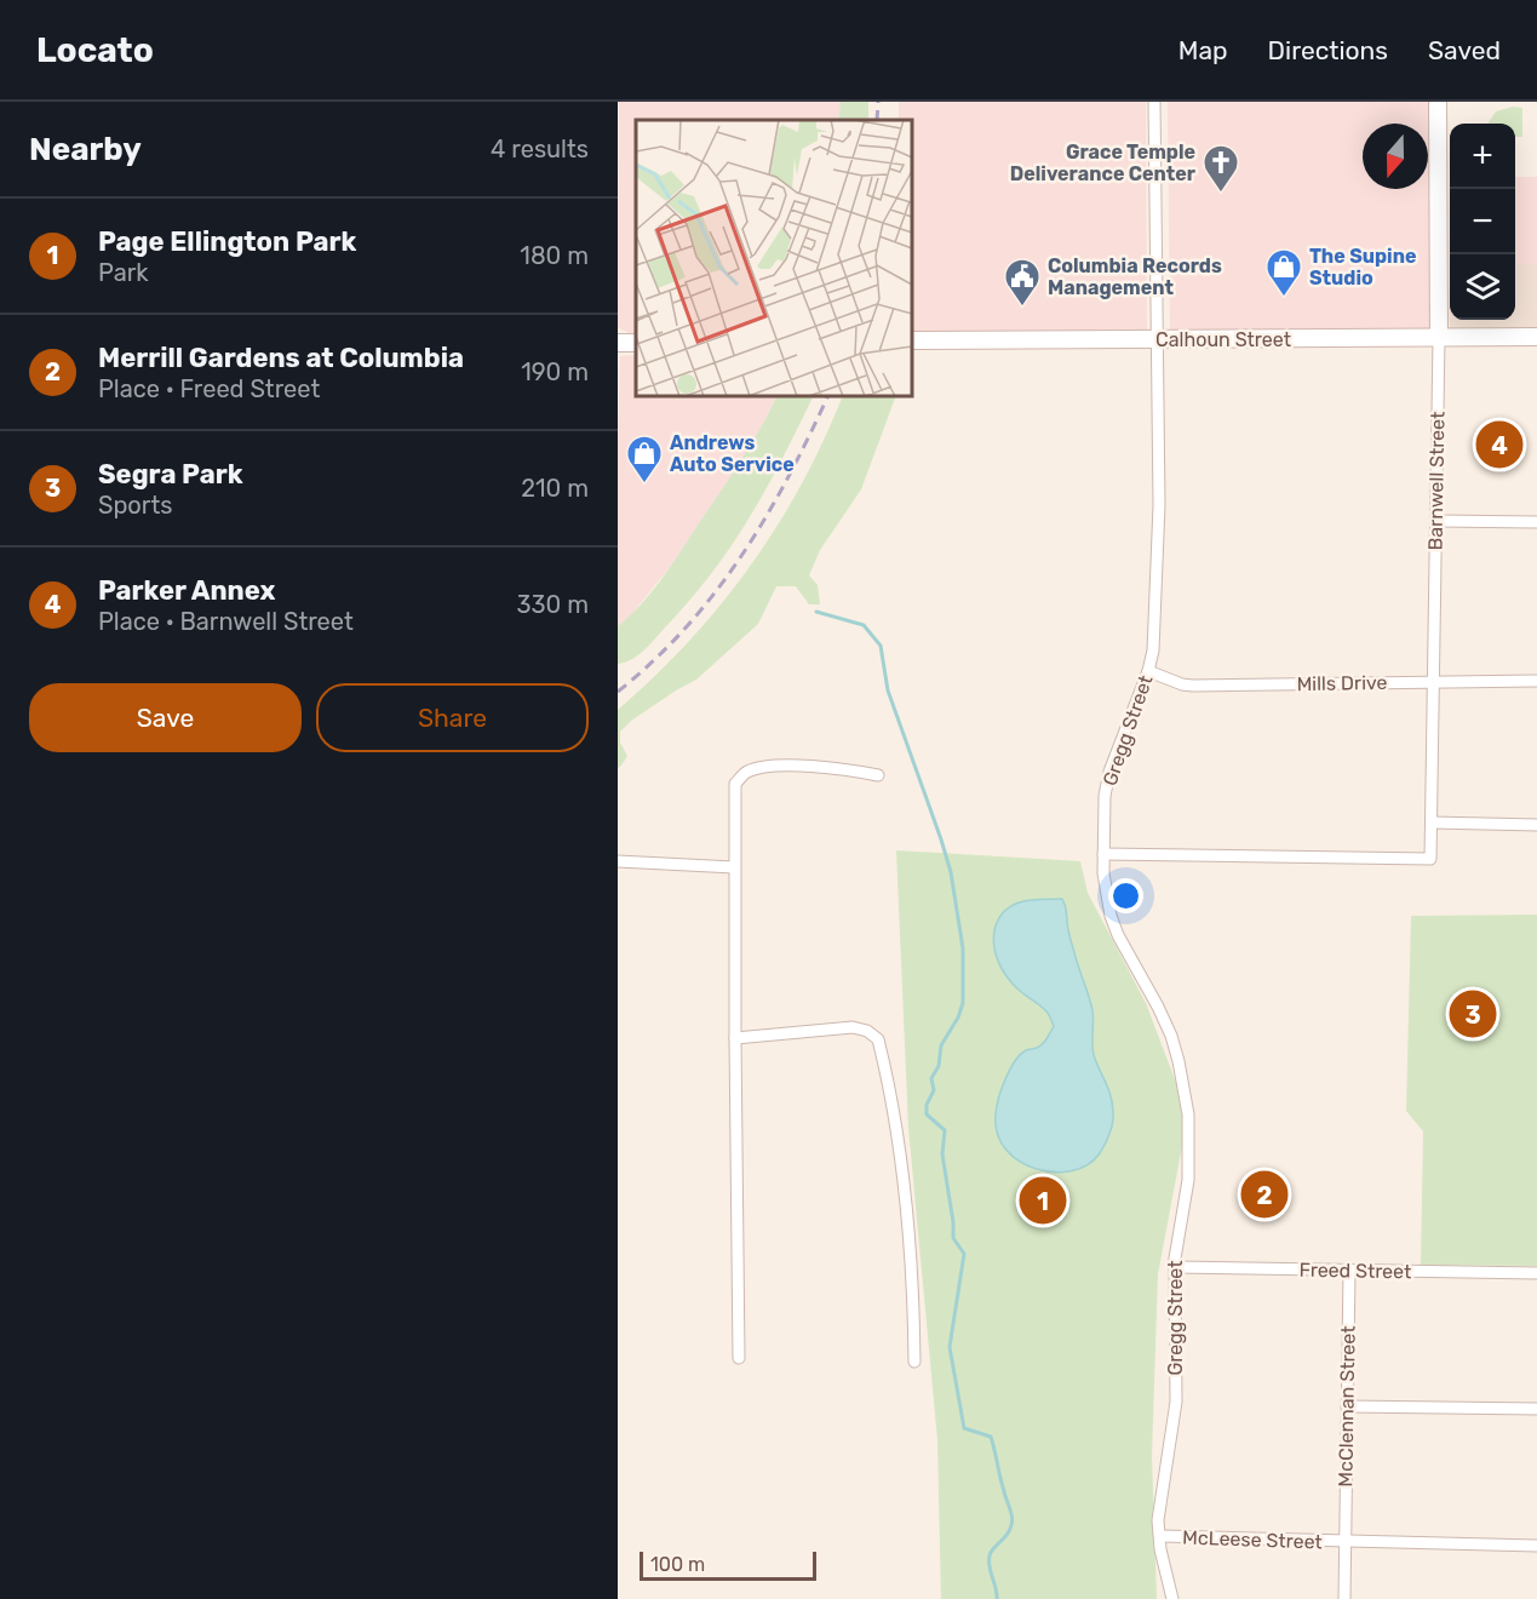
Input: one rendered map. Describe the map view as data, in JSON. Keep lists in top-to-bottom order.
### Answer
{
  "streets": {
    "street": [
      "Calhoun Street",
      "Barnwell Street",
      "Mills Drive",
      "Gregg Street",
      "Freed Street",
      "McClennan Street",
      "McLeese Street"
    ]
  },
  "crossings": [
    ["Calhoun Street", "Barnwell Street"],
    ["Calhoun Street", "Gregg Street"],
    ["Barnwell Street", "Mills Drive"],
    ["Barnwell Street", "Gregg Street"],
    ["Mills Drive", "Gregg Street"],
    ["Gregg Street", "Freed Street"],
    ["Gregg Street", "McLeese Street"],
    ["Freed Street", "McClennan Street"],
    ["McClennan Street", "McLeese Street"]
  ],
  "places": {
    "church": ["Grace Temple Deliverance Center"],
    "shop": ["The Supine Studio", "Andrews Auto Service"],
    "public building": ["Columbia Records Management"]
  },
  "scale_bar": "100 m",
  "north": "bottom",
  "page": {
    "header": "Locato",
    "nav": ["Map", "Directions", "Saved"],
    "heading": ["Nearby", "4 results"],
    "map_buttons": ["+", "−"],
    "list": [
      {
        "mark": "1",
        "name": "Page Ellington Park",
        "note": "Park",
        "value": "180 m"
      },
      {
        "mark": "2",
        "name": "Merrill Gardens at Columbia",
        "note": "Place · Freed Street",
        "value": "190 m"
      },
      {
        "mark": "3",
        "name": "Segra Park",
        "note": "Sports",
        "value": "210 m"
      },
      {
        "mark": "4",
        "name": "Parker Annex",
        "note": "Place · Barnwell Street",
        "value": "330 m"
      }
    ],
    "pins": [
      "4",
      "3",
      "2",
      "1"
    ],
    "buttons": ["Save", "Share"],
    "scale": "100 m"
  }
}
